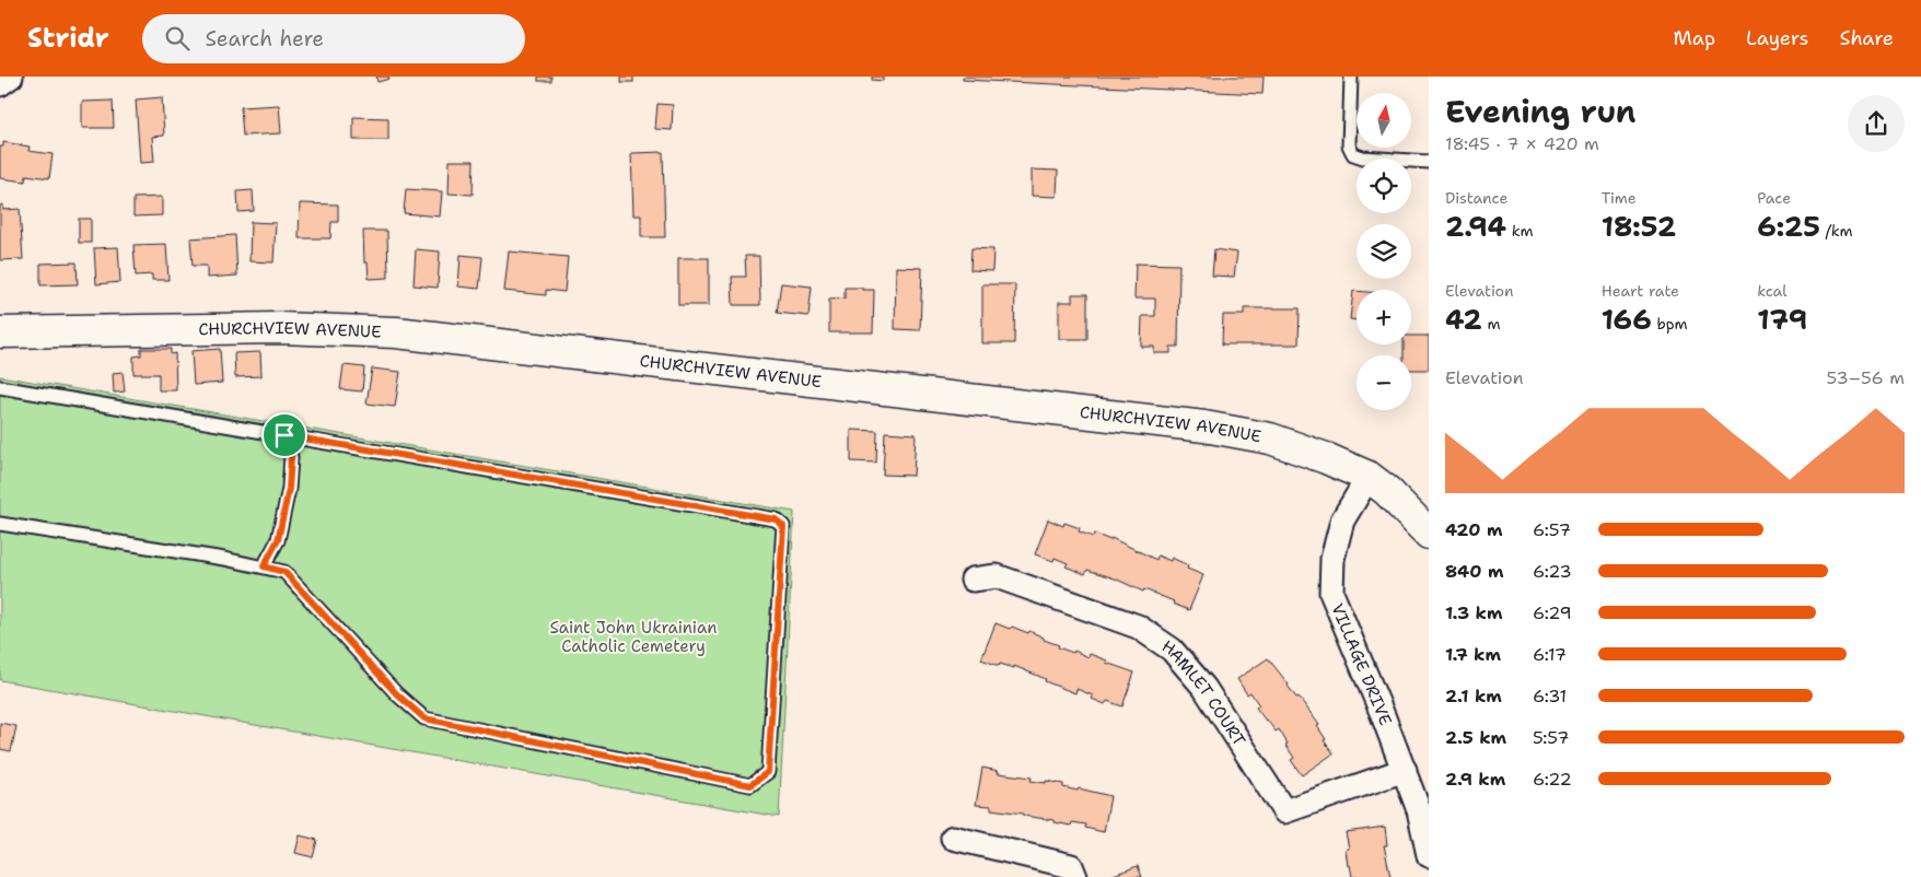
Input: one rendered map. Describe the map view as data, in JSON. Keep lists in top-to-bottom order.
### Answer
{
  "streets": {
    "street": ["CHURCHVIEW AVENUE", "VILLAGE DRIVE", "HAMLET COURT"]
  },
  "crossings": [
    ["CHURCHVIEW AVENUE", "VILLAGE DRIVE"],
    ["VILLAGE DRIVE", "HAMLET COURT"]
  ],
  "parks": ["Saint John Ukrainian Catholic Cemetery"],
  "north": "top",
  "page": {
    "header": "Stridr",
    "search": "Search here",
    "nav": ["Map", "Layers", "Share"],
    "heading": ["Evening run", "18:45 · 7 × 420 m"],
    "map_buttons": ["+", "−"],
    "stats": [
      ["Distance", "2.94 km"],
      ["Time", "18:52"],
      ["Pace", "6:25 /km"],
      ["Elevation", "42 m"],
      ["Heart rate", "166 bpm"],
      ["kcal", "179"]
    ],
    "chart": ["Elevation", "53–56 m"],
    "list": [
      {
        "name": "420 m",
        "note": "6:57"
      },
      {
        "name": "840 m",
        "note": "6:23"
      },
      {
        "name": "1.3 km",
        "note": "6:29"
      },
      {
        "name": "1.7 km",
        "note": "6:17"
      },
      {
        "name": "2.1 km",
        "note": "6:31"
      },
      {
        "name": "2.5 km",
        "note": "5:57"
      },
      {
        "name": "2.9 km",
        "note": "6:22"
      }
    ]
  }
}
